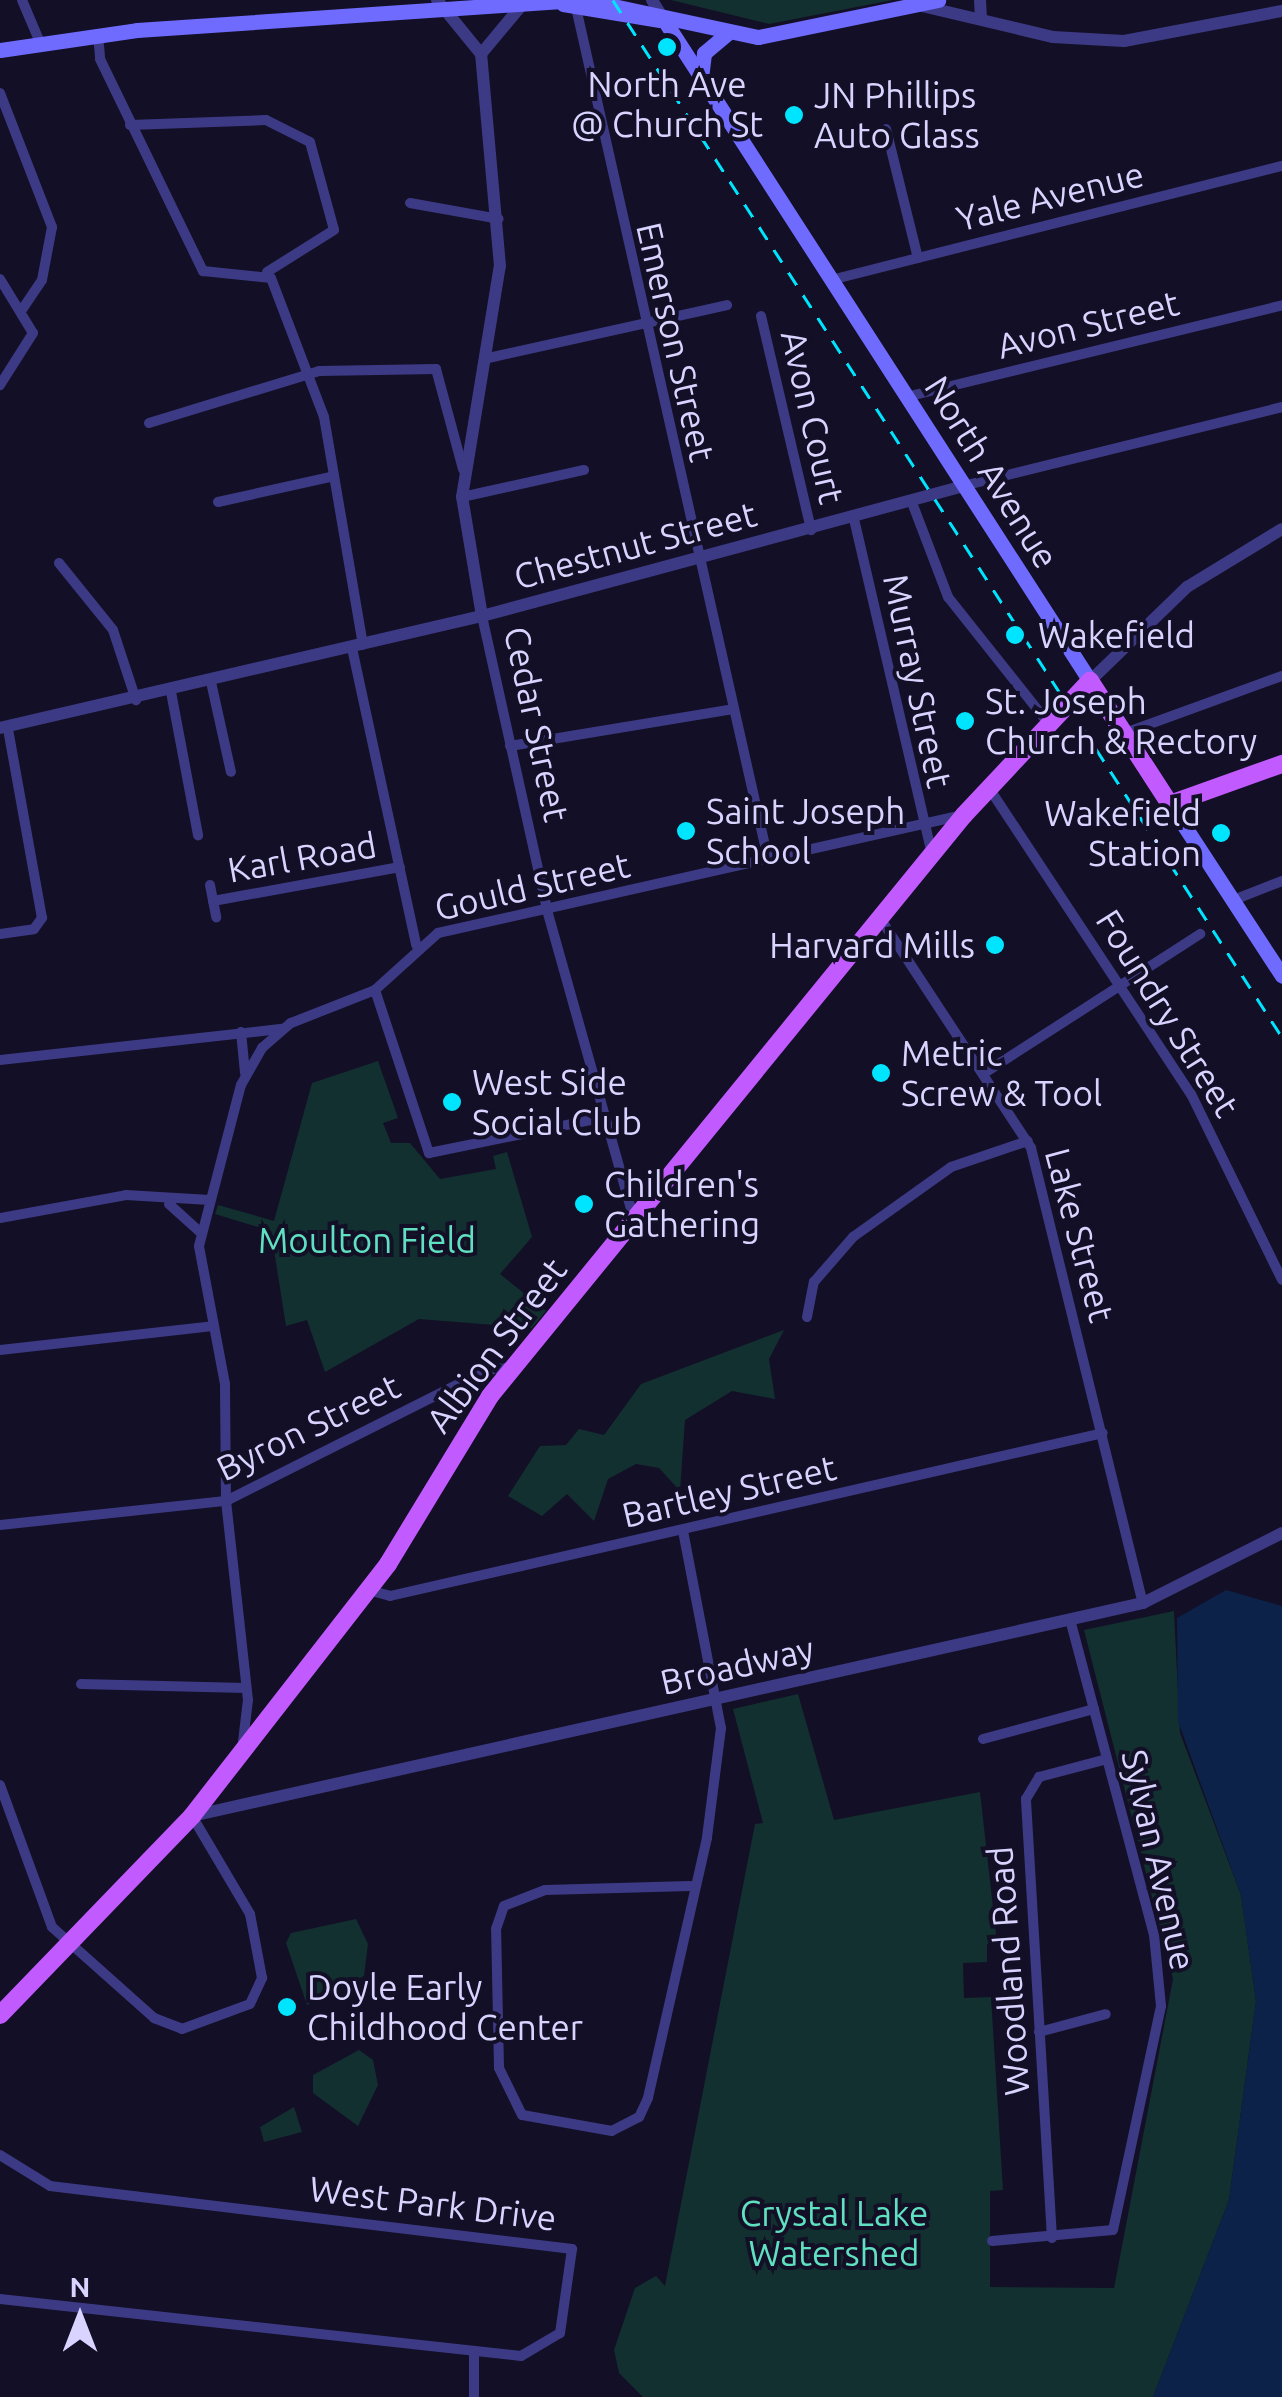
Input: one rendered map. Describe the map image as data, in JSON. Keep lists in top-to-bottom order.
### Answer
{
  "streets": {
    "main road": ["North Avenue", "Albion Street"],
    "street": [
      "Yale Avenue",
      "Avon Street",
      "Emerson Street",
      "Avon Court",
      "Chestnut Street",
      "Murray Street",
      "Cedar Street",
      "Karl Road",
      "Gould Street",
      "Foundry Street",
      "Lake Street",
      "Byron Street",
      "Bartley Street",
      "Broadway",
      "Sylvan Avenue",
      "Woodland Road",
      "West Park Drive"
    ]
  },
  "crossings": [
    ["Yale Avenue", "North Avenue"],
    ["Avon Street", "North Avenue"],
    ["Emerson Street", "Chestnut Street"],
    ["Emerson Street", "Gould Street"],
    ["Avon Court", "Chestnut Street"],
    ["North Avenue", "Chestnut Street"],
    ["North Avenue", "Albion Street"],
    ["Chestnut Street", "Murray Street"],
    ["Chestnut Street", "Cedar Street"],
    ["Murray Street", "Gould Street"],
    ["Murray Street", "Albion Street"],
    ["Cedar Street", "Gould Street"],
    ["Cedar Street", "Albion Street"],
    ["Gould Street", "Albion Street"],
    ["Gould Street", "Byron Street"],
    ["Foundry Street", "Albion Street"],
    ["Lake Street", "Albion Street"],
    ["Lake Street", "Bartley Street"],
    ["Lake Street", "Broadway"],
    ["Albion Street", "Byron Street"],
    ["Albion Street", "Bartley Street"],
    ["Albion Street", "Broadway"],
    ["Broadway", "Sylvan Avenue"],
    ["Sylvan Avenue", "Woodland Road"]
  ],
  "parks": ["Moulton Field", "Crystal Lake Watershed"],
  "places": [
    "North Ave @ Church St",
    "JN Phillips Auto Glass",
    "Wakefield",
    "St. Joseph Church & Rectory",
    "Saint Joseph School",
    "Wakefield Station",
    "Harvard Mills",
    "Metric Screw & Tool",
    "West Side Social Club",
    "Children's Gathering",
    "Doyle Early Childhood Center"
  ],
  "north": "top"
}
